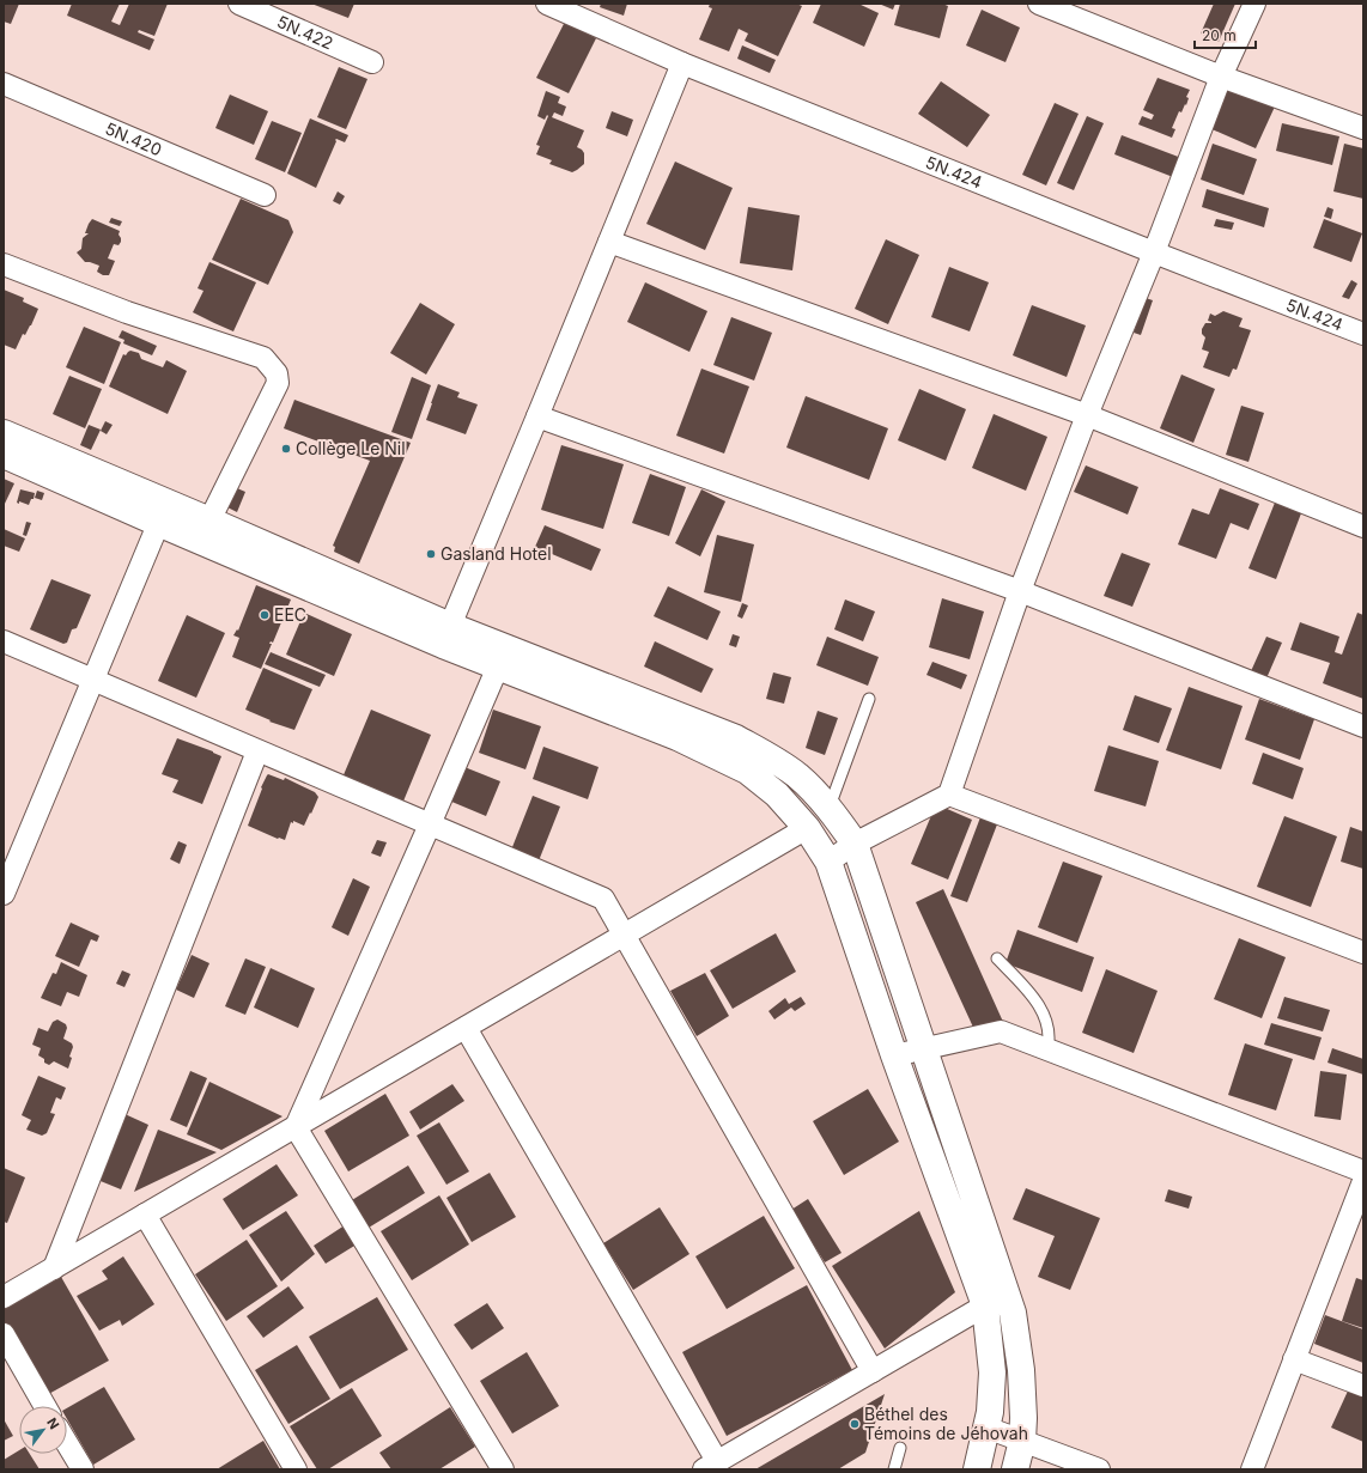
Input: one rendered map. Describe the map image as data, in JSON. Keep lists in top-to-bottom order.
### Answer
{
  "streets": {
    "street": ["5N.422", "5N.420", "5N.424"]
  },
  "places": [
    "Collège Le Nil",
    "Gasland Hotel",
    "EEC",
    "Béthel des Témoins de Jéhovah"
  ],
  "scale_bar": "20 m",
  "north": "top right"
}
